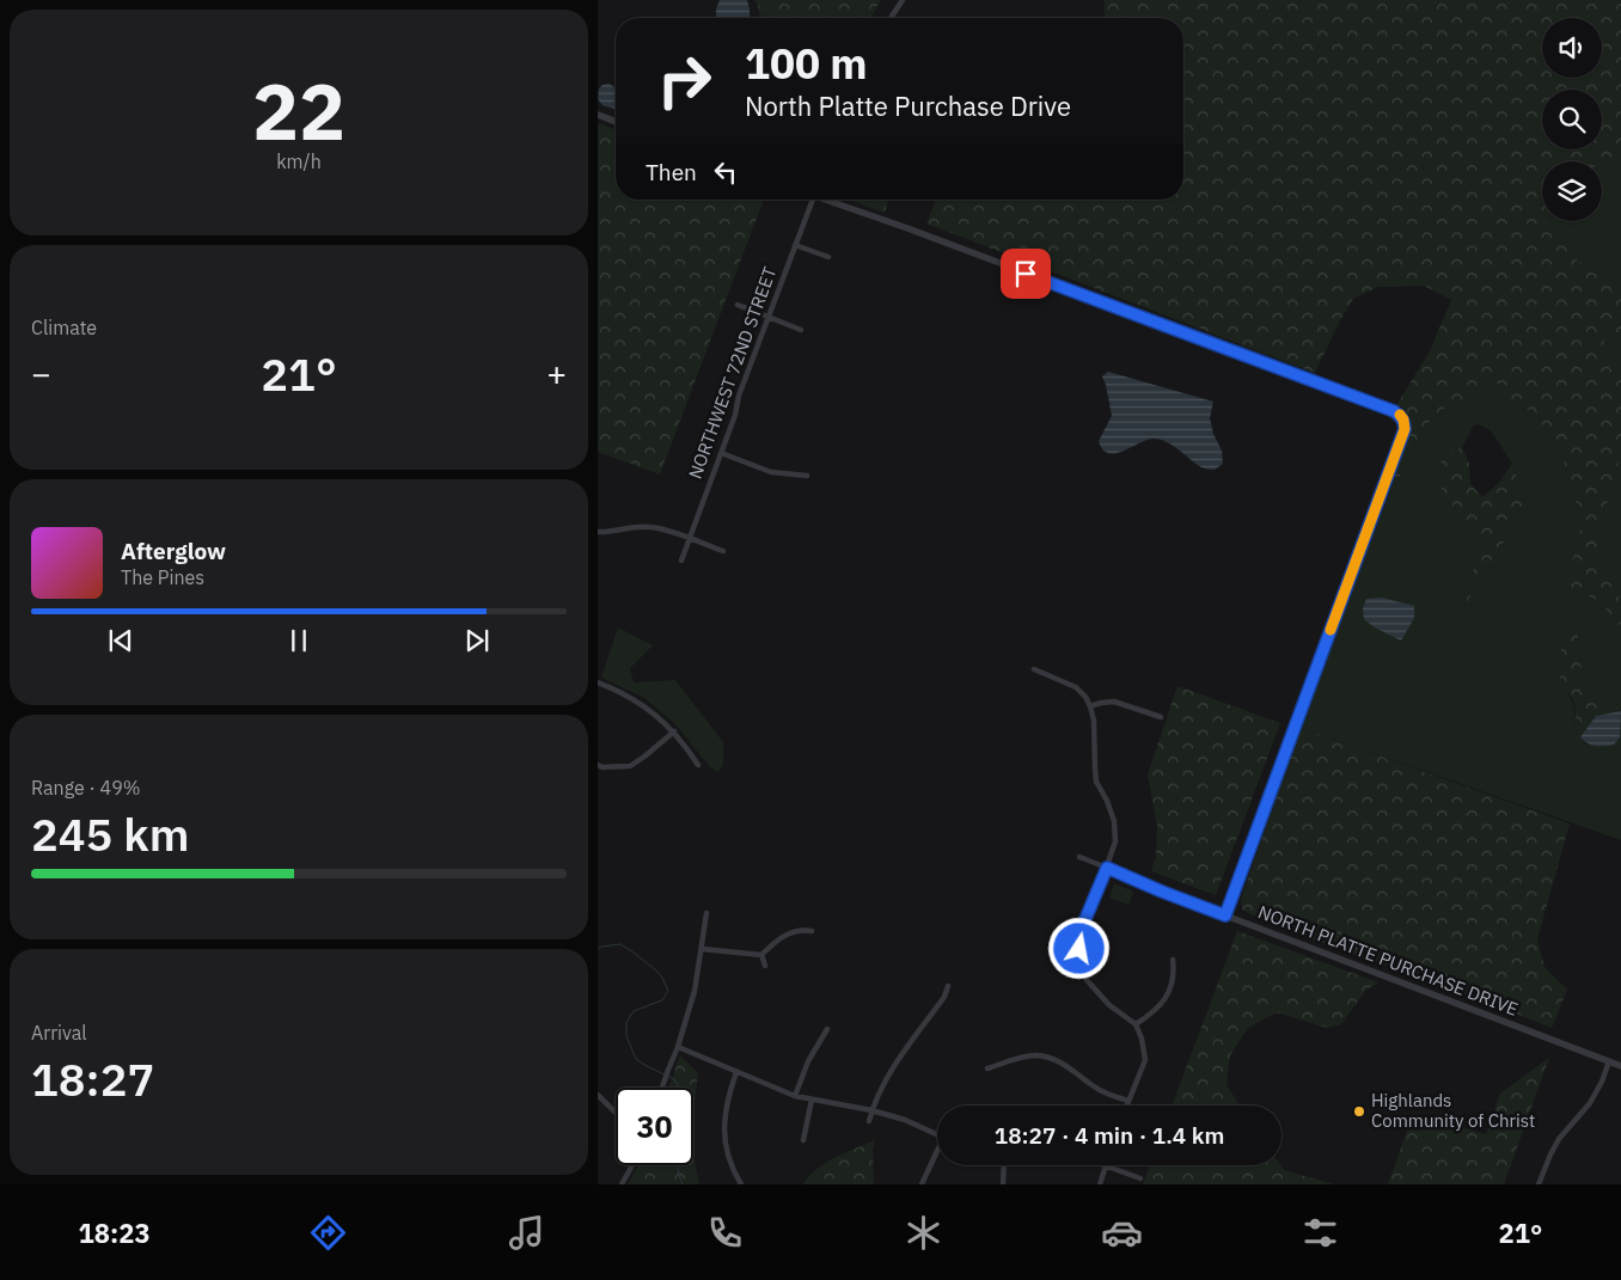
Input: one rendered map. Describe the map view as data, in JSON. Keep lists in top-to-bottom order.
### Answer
{
  "streets": {
    "street": ["NORTHWEST 72ND STREET", "NORTH PLATTE PURCHASE DRIVE"]
  },
  "places": ["Highlands Community of Christ"],
  "page": {
    "tile": [
      ["22", "km/h"],
      "Climate",
      ["Range · 49%", "245 km"],
      ["Arrival", "18:27"]
    ],
    "turn": ["100 m", "North Platte Purchase Drive"],
    "then": "Then",
    "heat": ["−", "21°", "+"],
    "song": ["Afterglow", "The Pines"],
    "limit": "30",
    "trip": "18:27 · 4 min · 1.4 km",
    "tabs": ["18:23", "21°"]
  }
}
